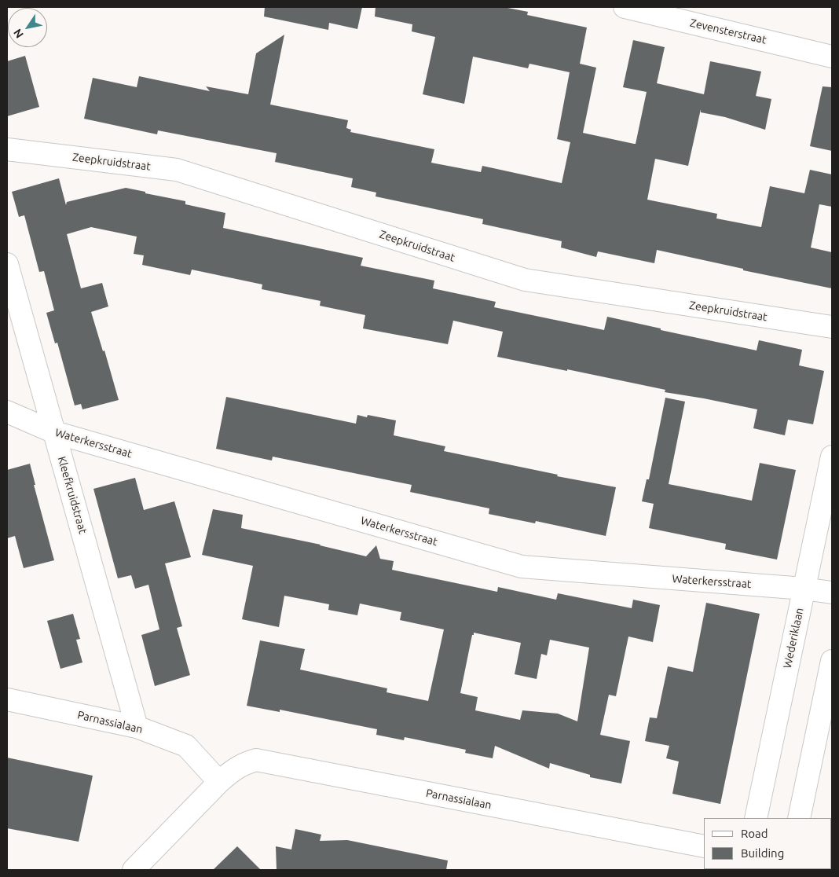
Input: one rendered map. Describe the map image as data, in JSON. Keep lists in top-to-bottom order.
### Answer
{
  "streets": {
    "street": [
      "Zevensterstraat",
      "Zeepkruidstraat",
      "Waterkersstraat",
      "Kleefkruidstraat",
      "Wederiklaan",
      "Parnassialaan"
    ]
  },
  "crossings": [
    ["Waterkersstraat", "Kleefkruidstraat"],
    ["Waterkersstraat", "Wederiklaan"],
    ["Kleefkruidstraat", "Parnassialaan"]
  ],
  "legend": ["Road", "Building"],
  "north": "bottom left"
}
